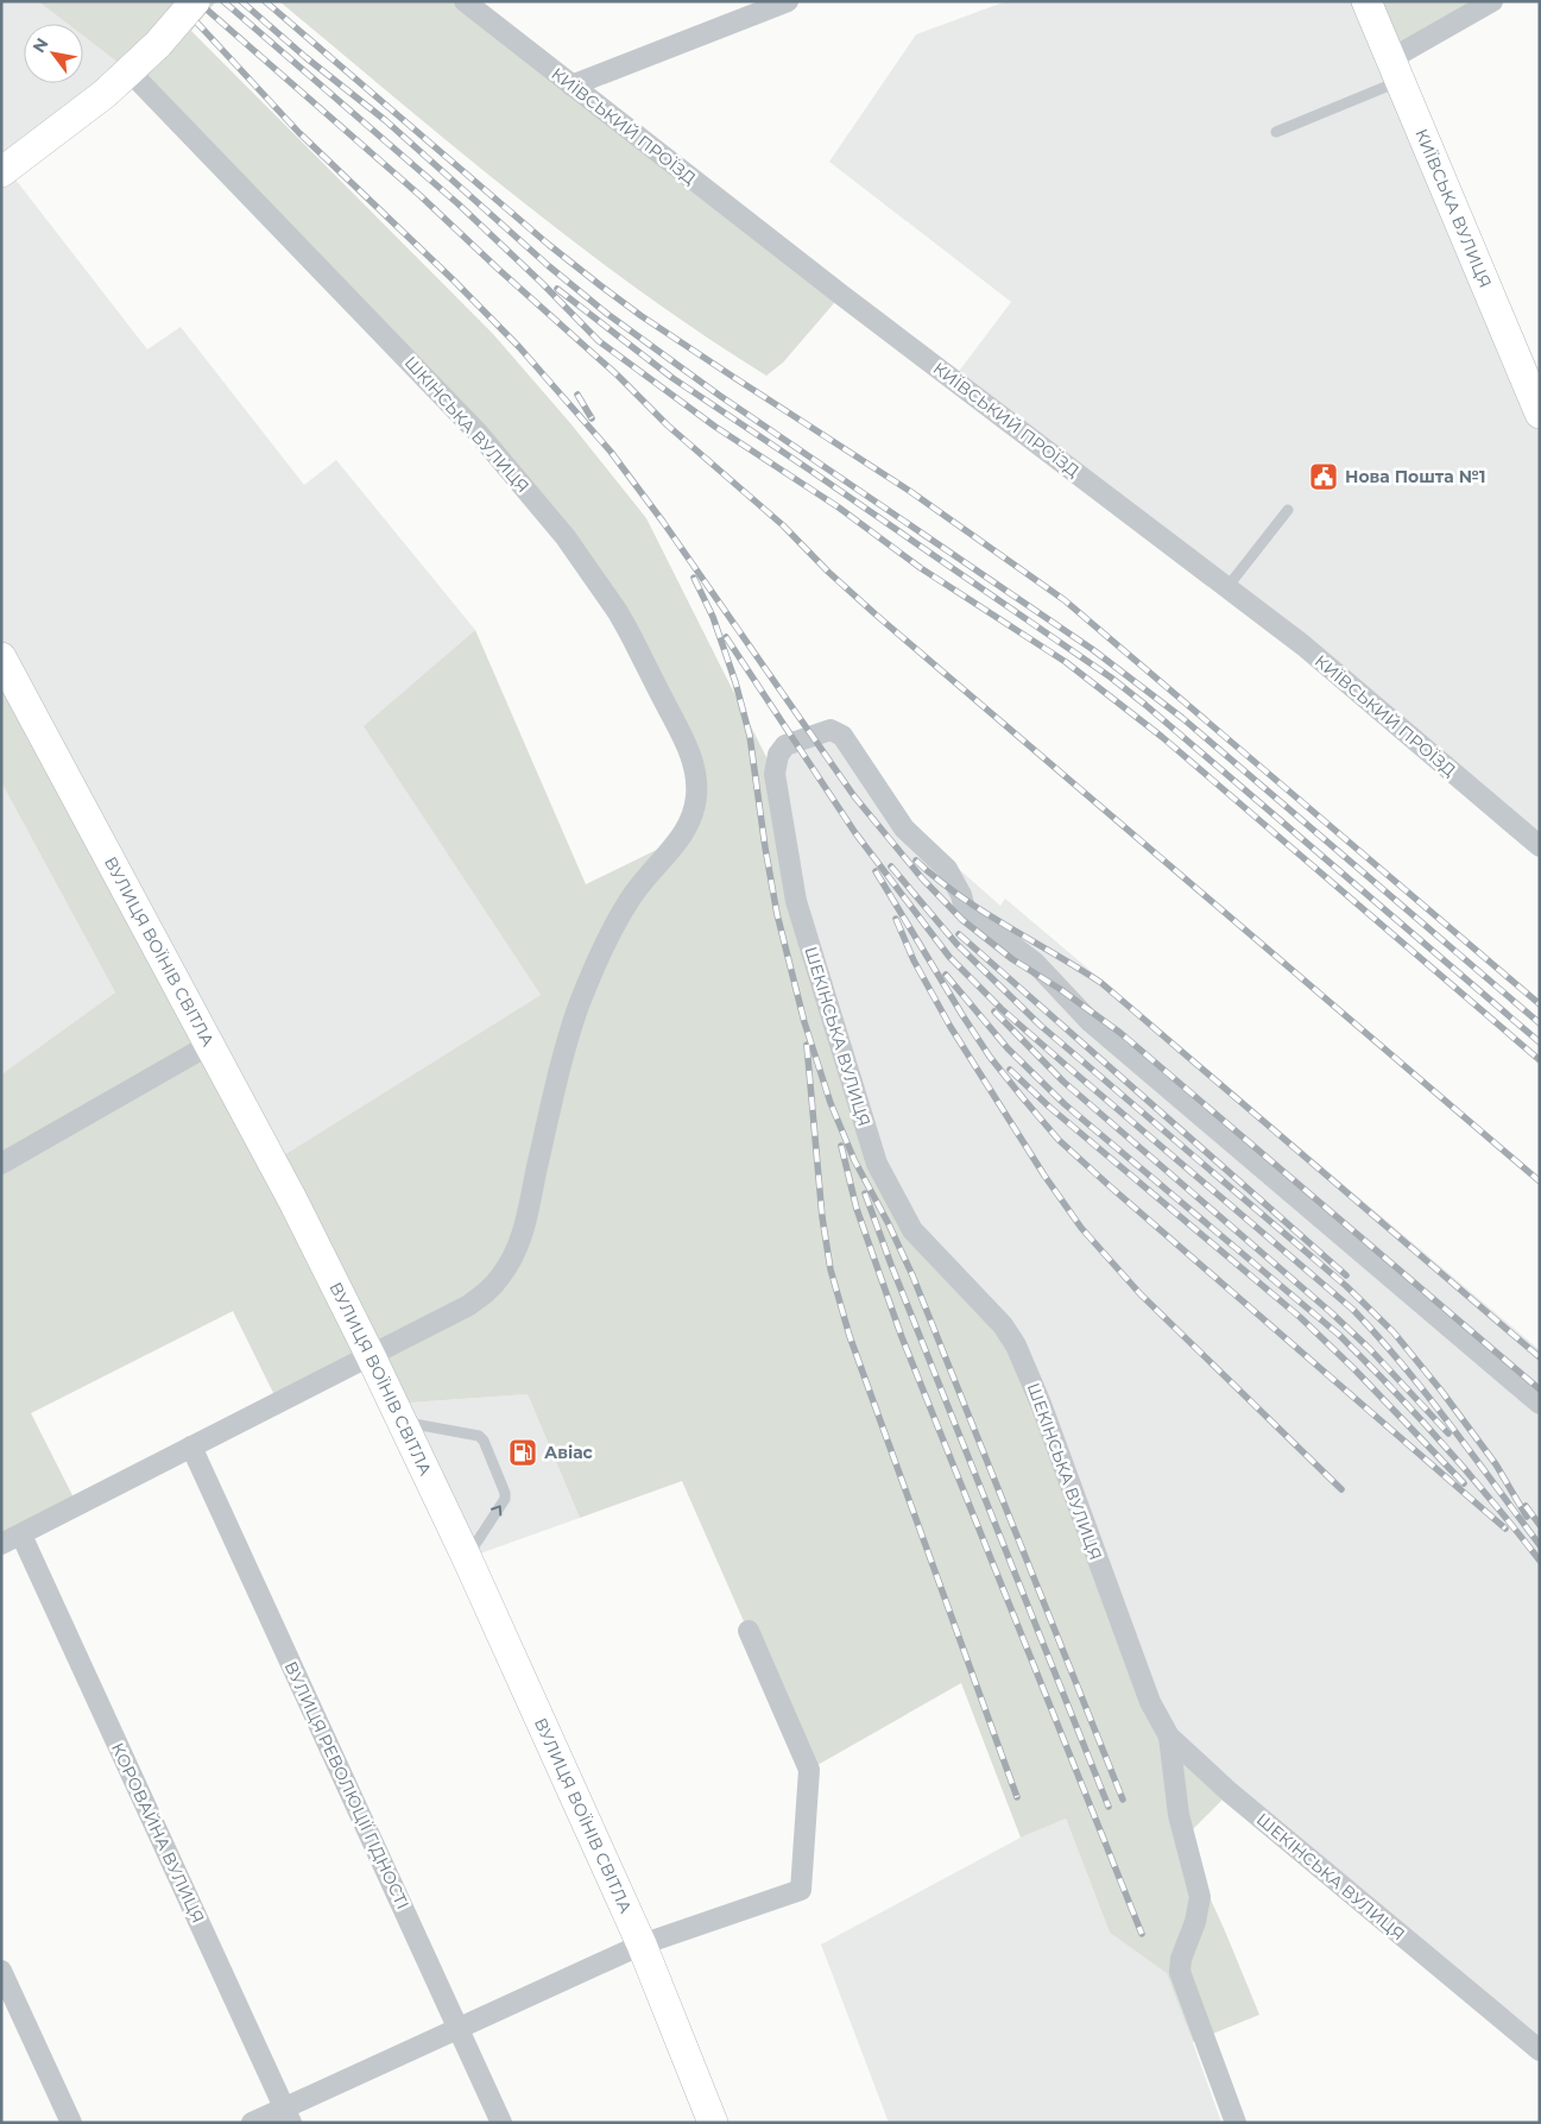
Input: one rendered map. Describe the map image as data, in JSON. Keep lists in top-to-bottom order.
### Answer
{
  "streets": {
    "street": [
      "КИЇВСЬКИЙ ПРОЇЗД",
      "КИЇВСЬКА ВУЛИЦЯ",
      "ШКІНСЬКА ВУЛИЦЯ",
      "ВУЛИЦЯ ВОЇНІВ СВІТЛА",
      "ШЕКІНСЬКА ВУЛИЦЯ",
      "ВУЛИЦЯ РЕВОЛЮЦІЇ ГІДНОСТІ",
      "КОРОВАЙНА ВУЛИЦЯ"
    ]
  },
  "crossings": [
    ["ШКІНСЬКА ВУЛИЦЯ", "ВУЛИЦЯ ВОЇНІВ СВІТЛА"]
  ],
  "places": {
    "public building": ["Нова Пошта №1"],
    "fuel station": ["Авіас"]
  },
  "north": "top left"
}
